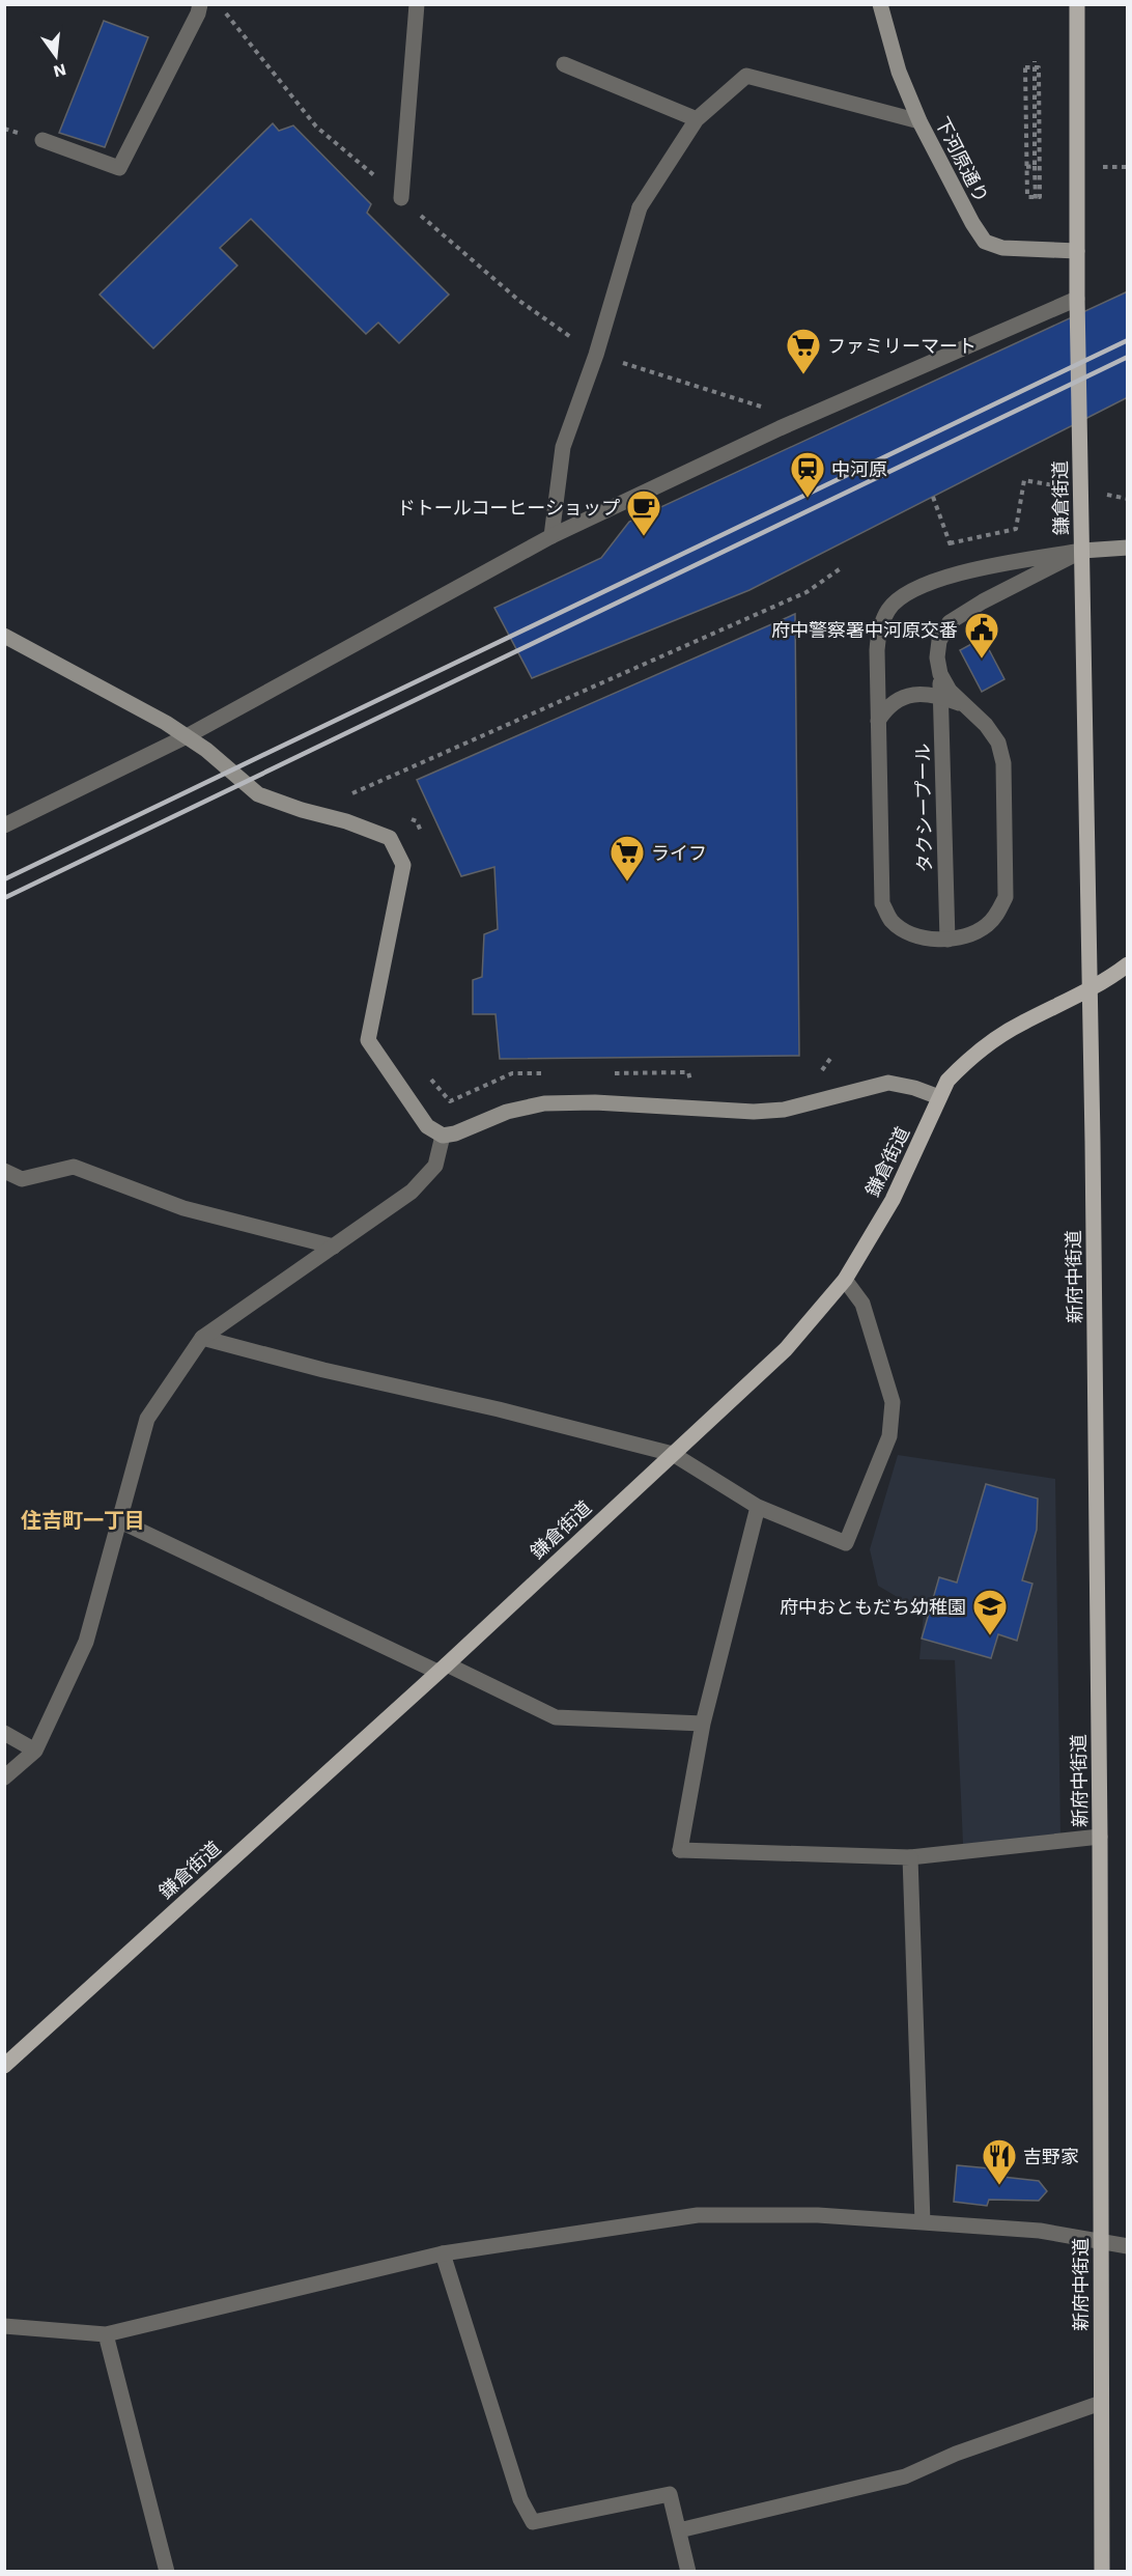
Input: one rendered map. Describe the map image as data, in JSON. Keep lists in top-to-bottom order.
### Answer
{
  "streets": {
    "main road": ["鎌倉街道", "新府中街道"],
    "street": ["下河原通り", "タクシープール"]
  },
  "crossings": [
    ["下河原通り", "鎌倉街道"],
    ["鎌倉街道", "タクシープール"],
    ["鎌倉街道", "新府中街道"]
  ],
  "districts": ["住吉町一丁目"],
  "places": {
    "supermarket": ["ファミリーマート", "ライフ"],
    "station": ["中河原"],
    "cafe": ["ドトールコーヒーショップ"],
    "public building": ["府中警察署中河原交番"],
    "school or university": ["府中おともだち幼稚園"],
    "restaurant": ["吉野家"]
  },
  "north": "bottom"
}
